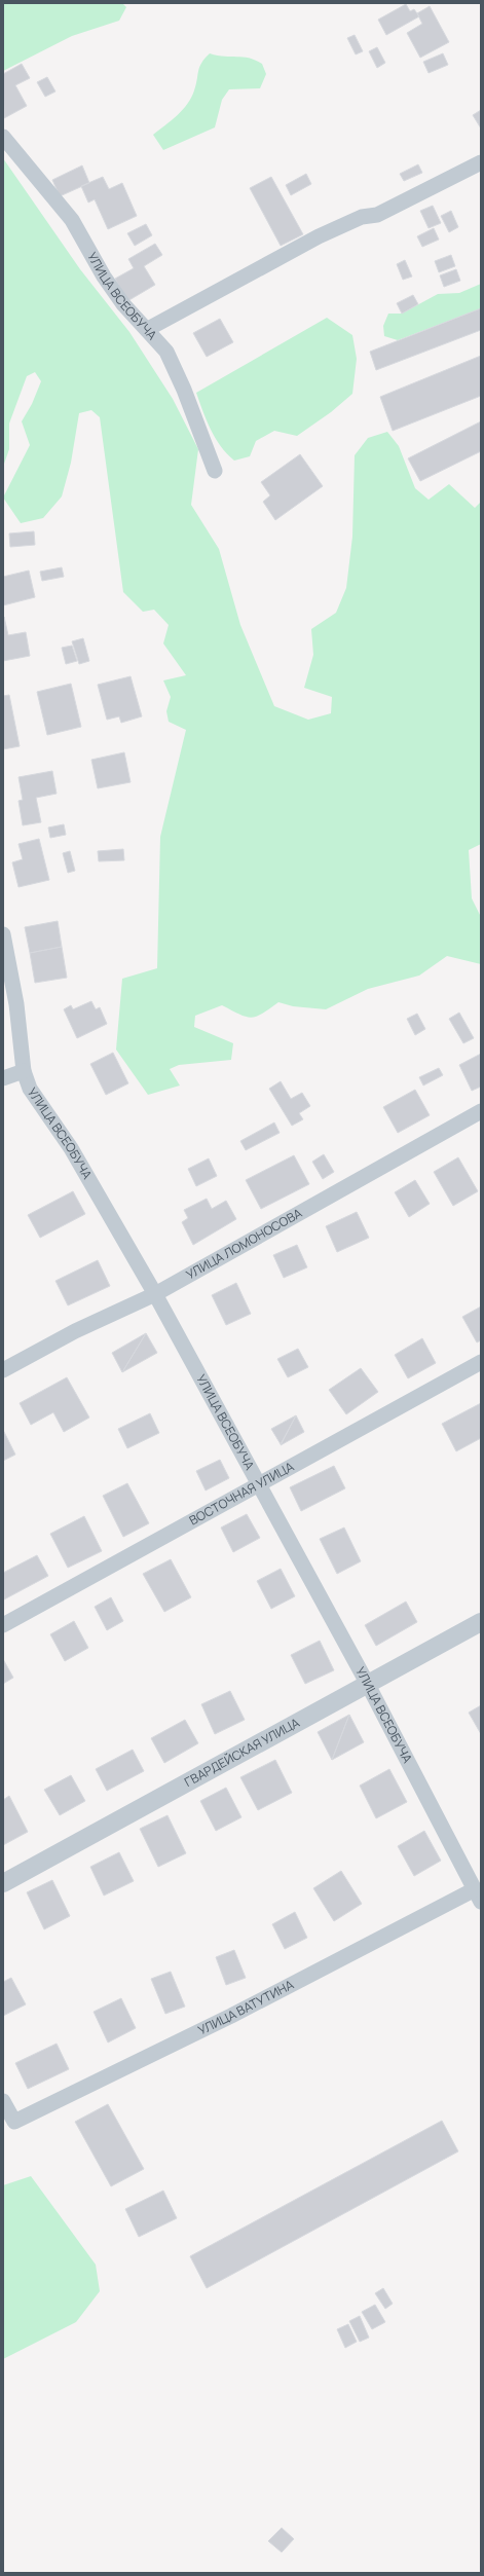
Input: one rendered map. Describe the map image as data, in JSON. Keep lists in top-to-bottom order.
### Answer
{
  "streets": {
    "street": [
      "УЛИЦА ВСЕОБУЧА",
      "УЛИЦА ЛОМОНОСОВА",
      "ВОСТОЧНАЯ УЛИЦА",
      "ГВАРДЕЙСКАЯ УЛИЦА",
      "УЛИЦА ВАТУТИНА"
    ]
  },
  "crossings": [
    ["УЛИЦА ВСЕОБУЧА", "УЛИЦА ЛОМОНОСОВА"],
    ["УЛИЦА ВСЕОБУЧА", "ВОСТОЧНАЯ УЛИЦА"],
    ["УЛИЦА ВСЕОБУЧА", "ГВАРДЕЙСКАЯ УЛИЦА"],
    ["УЛИЦА ВСЕОБУЧА", "УЛИЦА ВАТУТИНА"]
  ]
}
